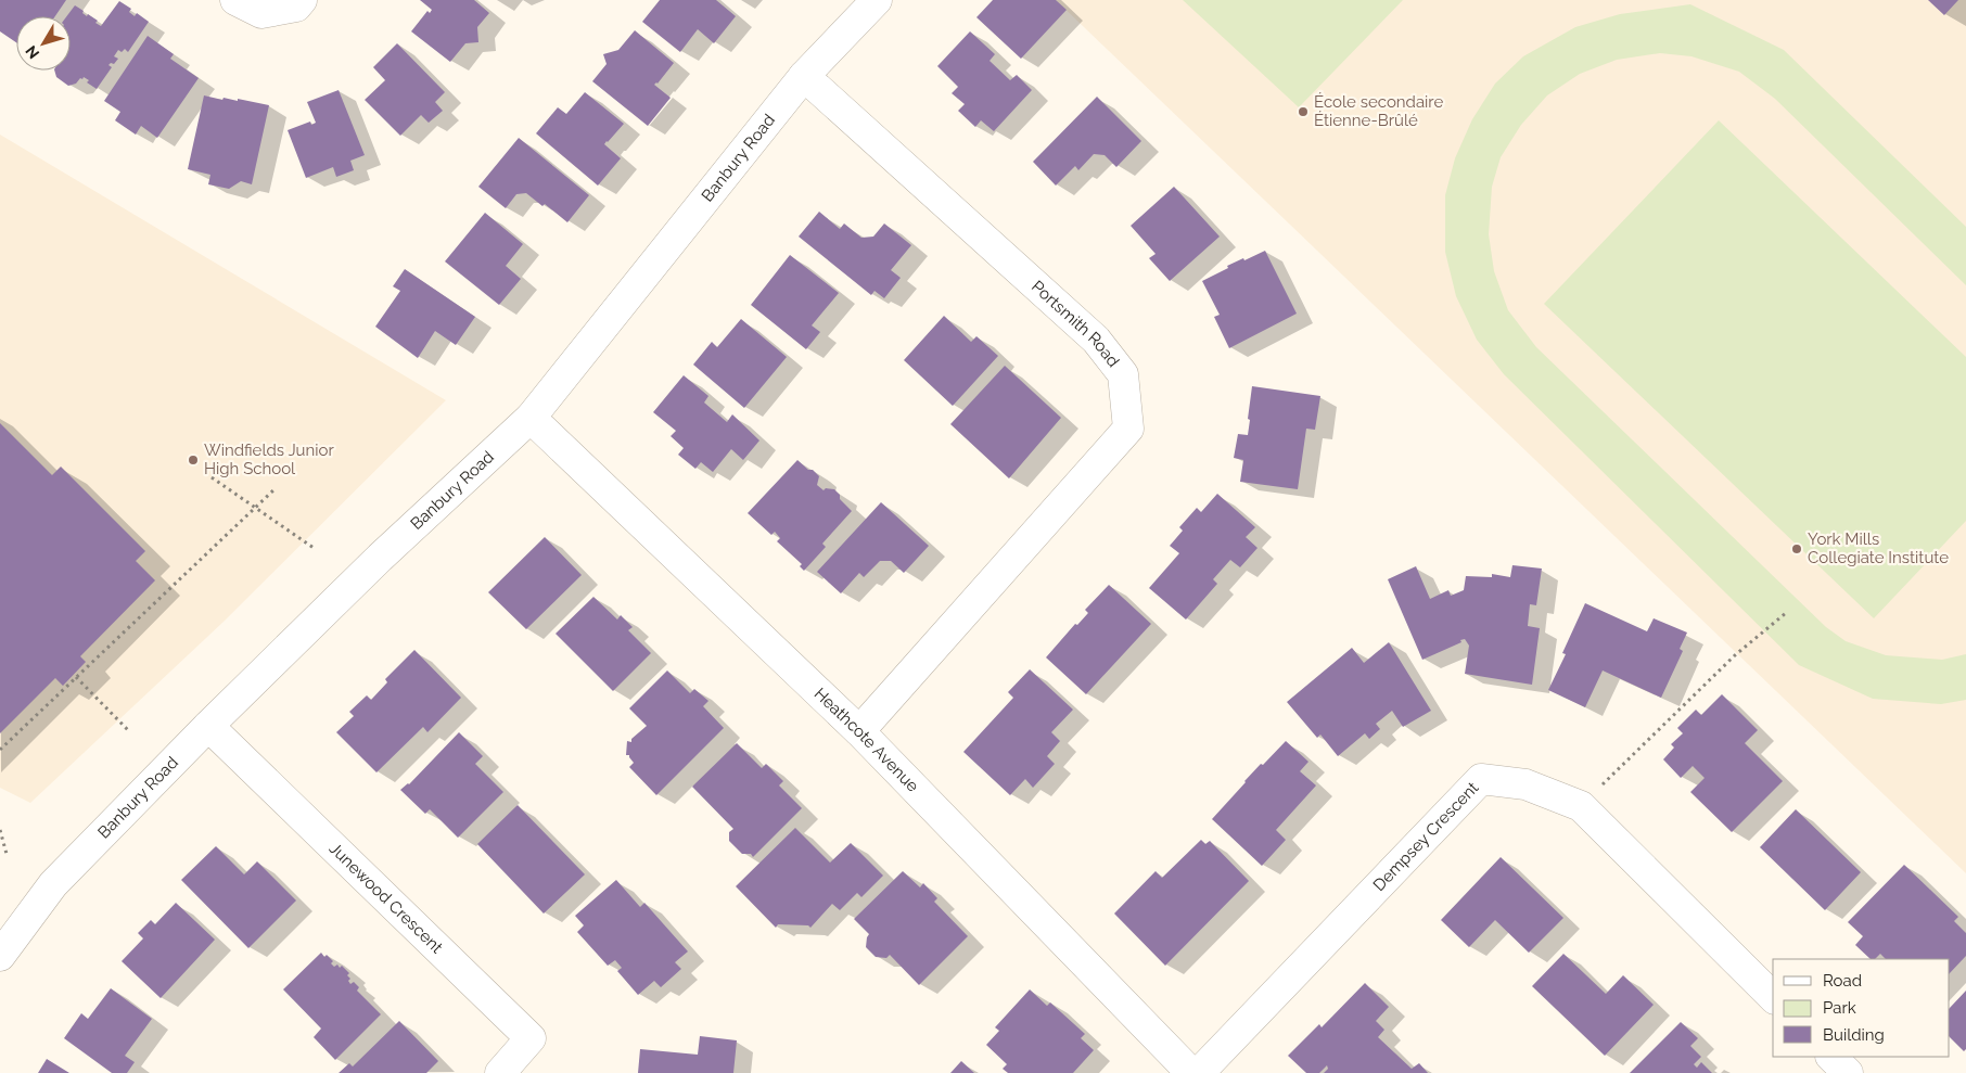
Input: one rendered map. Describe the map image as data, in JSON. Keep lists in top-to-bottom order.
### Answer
{
  "streets": {
    "street": [
      "Banbury Road",
      "Portsmith Road",
      "Heathcote Avenue",
      "Dempsey Crescent",
      "Junewood Crescent"
    ]
  },
  "crossings": [
    ["Banbury Road", "Portsmith Road"],
    ["Banbury Road", "Heathcote Avenue"],
    ["Banbury Road", "Junewood Crescent"],
    ["Portsmith Road", "Heathcote Avenue"]
  ],
  "places": ["École secondaire Étienne-Brûlé", "Windfields Junior High School", "York Mills Collegiate Institute"],
  "legend": ["Road", "Park", "Building"],
  "north": "bottom left"
}
